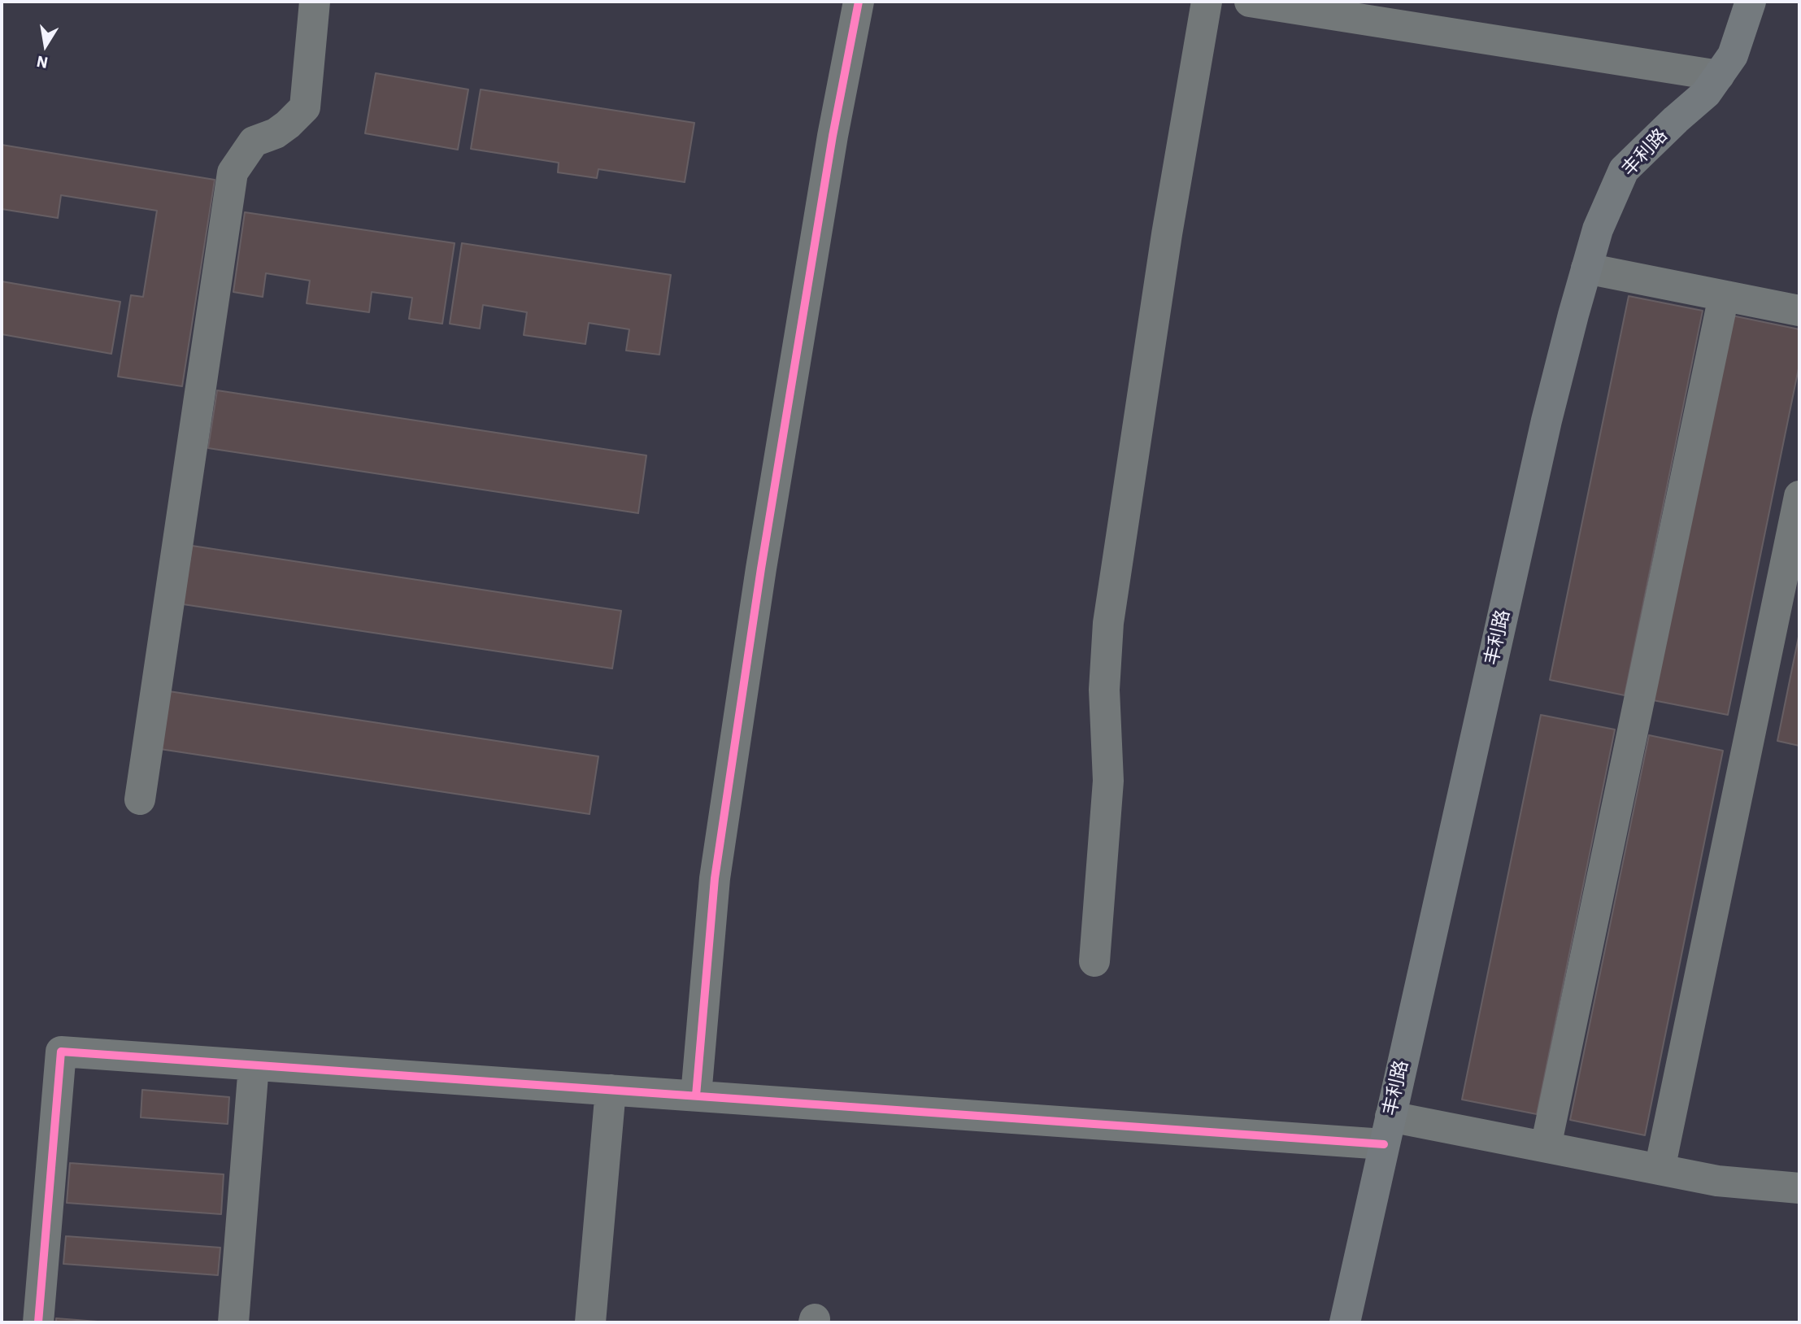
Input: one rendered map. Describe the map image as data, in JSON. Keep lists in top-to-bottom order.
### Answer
{
  "streets": {
    "main road": ["丰利路"]
  },
  "north": "bottom"
}
